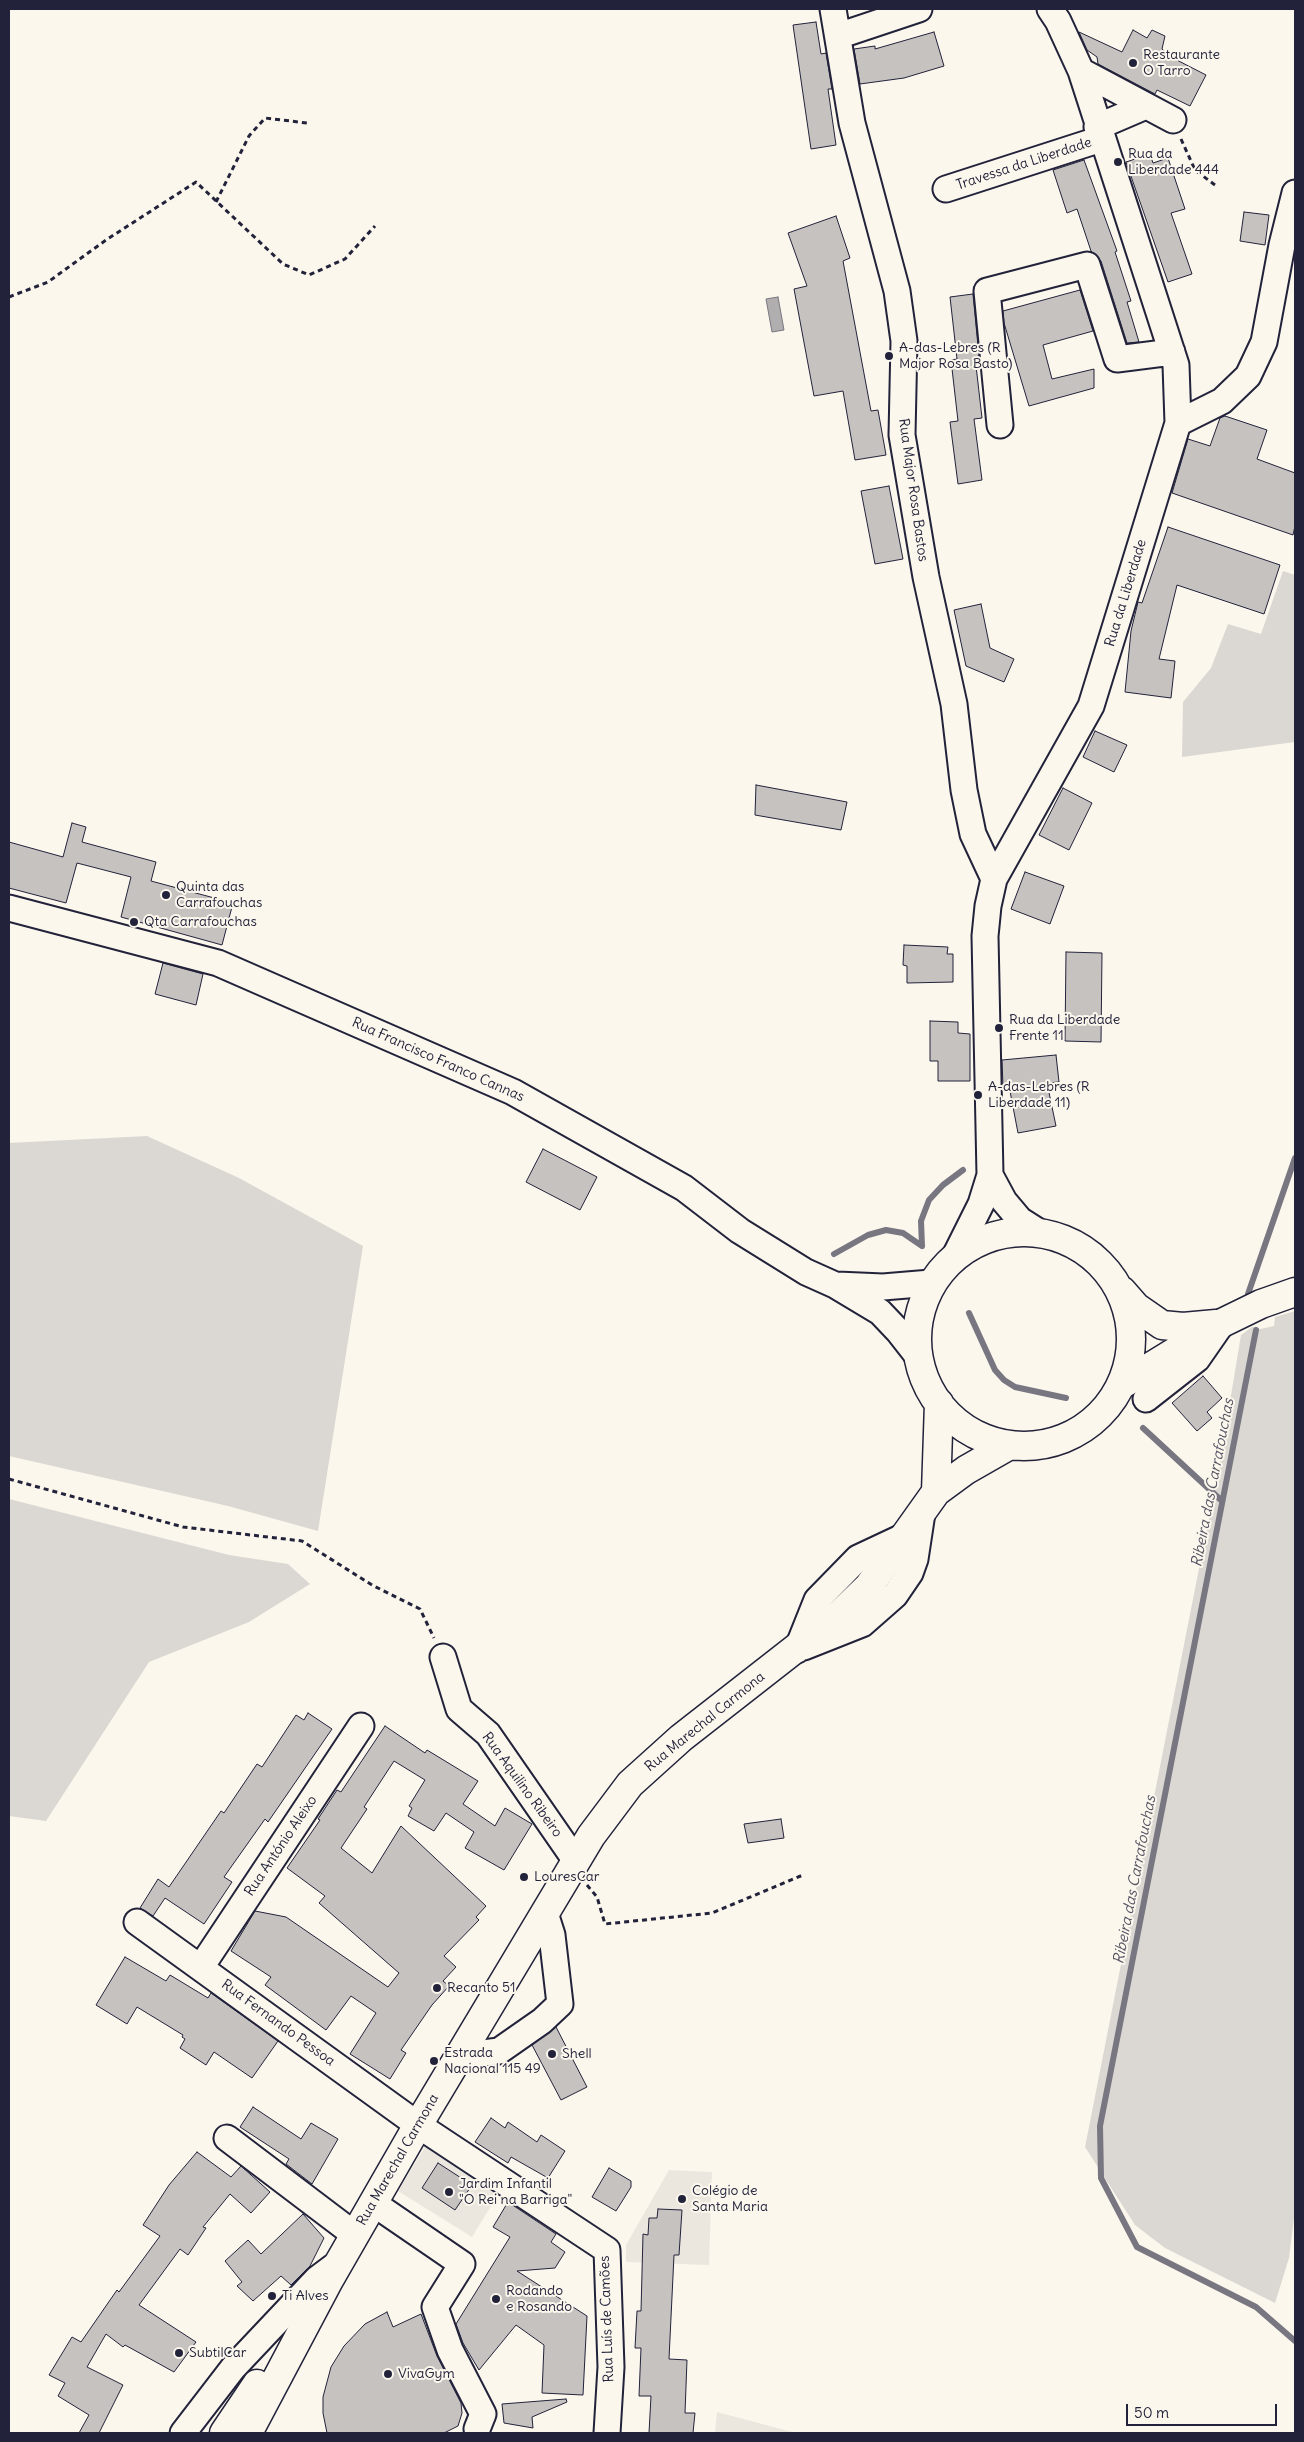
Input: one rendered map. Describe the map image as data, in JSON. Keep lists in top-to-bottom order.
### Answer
{
  "streets": {
    "main road": ["Rua Marechal Carmona"],
    "street": [
      "Travessa da Liberdade",
      "Rua Major Rosa Bastos",
      "Rua da Liberdade",
      "Rua Francisco Franco Cannas",
      "Rua Aquilino Ribeiro",
      "Rua António Aleixo",
      "Rua Fernando Pessoa",
      "Rua Luís de Camões"
    ]
  },
  "crossings": [
    ["Travessa da Liberdade", "Rua da Liberdade"],
    ["Rua Major Rosa Bastos", "Rua da Liberdade"],
    ["Rua Marechal Carmona", "Rua Aquilino Ribeiro"],
    ["Rua Marechal Carmona", "Rua Fernando Pessoa"],
    ["Rua Marechal Carmona", "Rua Luís de Camões"],
    ["Rua António Aleixo", "Rua Fernando Pessoa"],
    ["Rua Fernando Pessoa", "Rua Luís de Camões"]
  ],
  "water": ["Ribeira das Carrafouchas"],
  "places": [
    "Restaurante O Tarro",
    "Rua da Liberdade 444",
    "A-das-Lebres (R Major Rosa Basto)",
    "Quinta das Carrafouchas",
    "Qta Carrafouchas",
    "Rua da Liberdade Frente 11",
    "A-das-Lebres (R Liberdade 11)",
    "LouresCar",
    "Recanto 51",
    "Shell",
    "Estrada Nacional 115 49",
    "Jardim Infantil \"O Rei na Barriga\"",
    "Colégio de Santa Maria",
    "Ti Alves",
    "Rodando e Rosando",
    "SubtilCar",
    "VivaGym"
  ],
  "scale_bar": "50 m"
}
